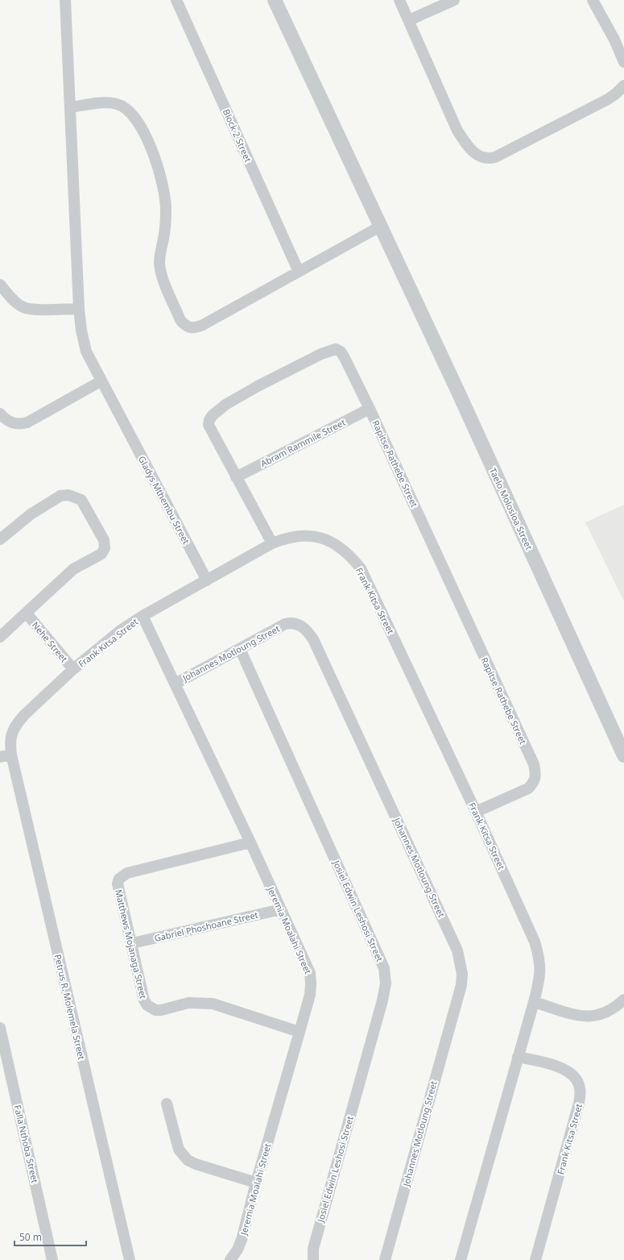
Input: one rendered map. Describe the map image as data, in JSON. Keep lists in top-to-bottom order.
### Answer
{
  "streets": {
    "street": [
      "Block 2 Street",
      "Abram Rammile Street",
      "Rapitse Rathebe Street",
      "Gladys Mthembu Street",
      "Taelo Molosioa Street",
      "Frank Kitsa Street",
      "Nehe Street",
      "Johannes Motloung Street",
      "Josiel Edwin Leshosi Street",
      "Gabriel Phoshoane Street",
      "Jeremia Moalahi Street",
      "Matthews Mojanaga Street",
      "Petrus R. Molemela Street",
      "Falla Nthoba Street"
    ]
  },
  "crossings": [
    ["Abram Rammile Street", "Rapitse Rathebe Street"],
    ["Rapitse Rathebe Street", "Frank Kitsa Street"],
    ["Gladys Mthembu Street", "Frank Kitsa Street"],
    ["Frank Kitsa Street", "Nehe Street"],
    ["Frank Kitsa Street", "Jeremia Moalahi Street"],
    ["Frank Kitsa Street", "Petrus R. Molemela Street"],
    ["Johannes Motloung Street", "Josiel Edwin Leshosi Street"],
    ["Johannes Motloung Street", "Jeremia Moalahi Street"],
    ["Gabriel Phoshoane Street", "Jeremia Moalahi Street"],
    ["Gabriel Phoshoane Street", "Matthews Mojanaga Street"],
    ["Jeremia Moalahi Street", "Matthews Mojanaga Street"]
  ],
  "scale_bar": "50 m"
}
